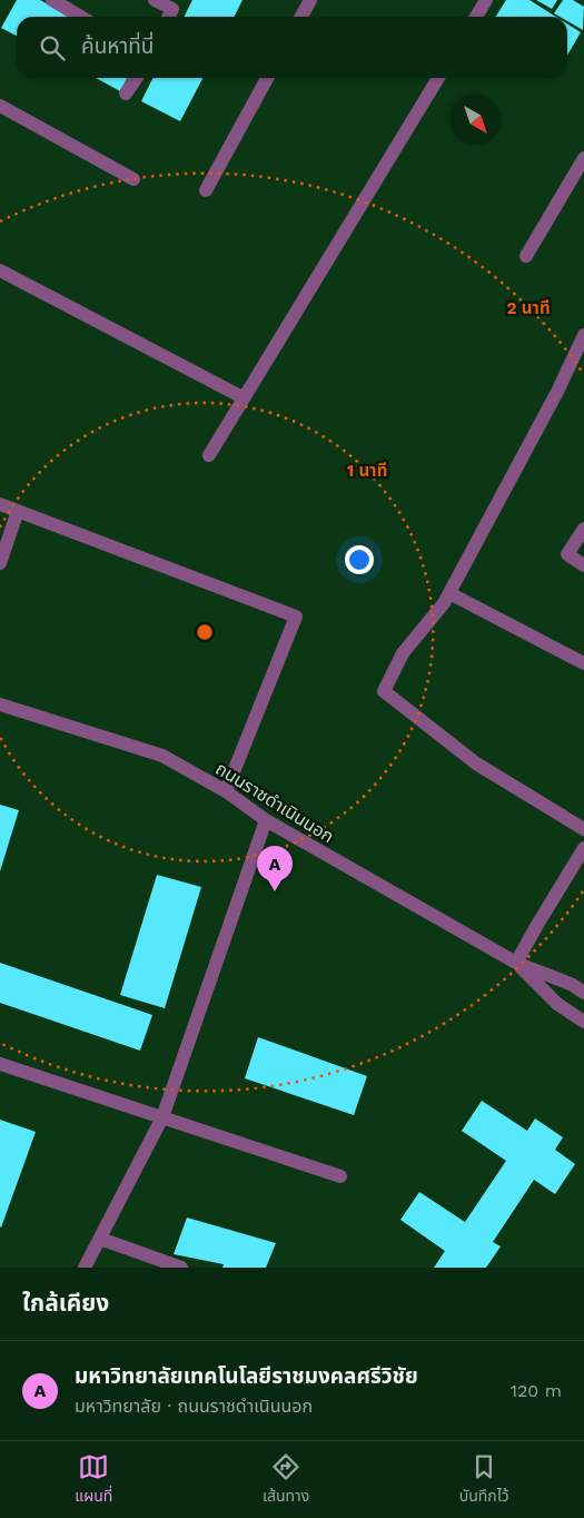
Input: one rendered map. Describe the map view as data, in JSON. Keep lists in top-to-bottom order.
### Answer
{
  "streets": {
    "street": ["ถนนราชดำเนินนอก"]
  },
  "north": "bottom right",
  "page": {
    "search": "ค้นหาที่นี่",
    "pins": "A",
    "heading": "ใกล้เคียง",
    "list": [
      {
        "mark": "A",
        "name": "มหาวิทยาลัยเทคโนโลยีราชมงคลศรีวิชัย",
        "note": "มหาวิทยาลัย · ถนนราชดำเนินนอก",
        "value": "120 m"
      }
    ],
    "nav": ["แผนที่", "เส้นทาง", "บันทึกไว้"]
  },
  "rings": ["2 นาที", "1 นาที"]
}
